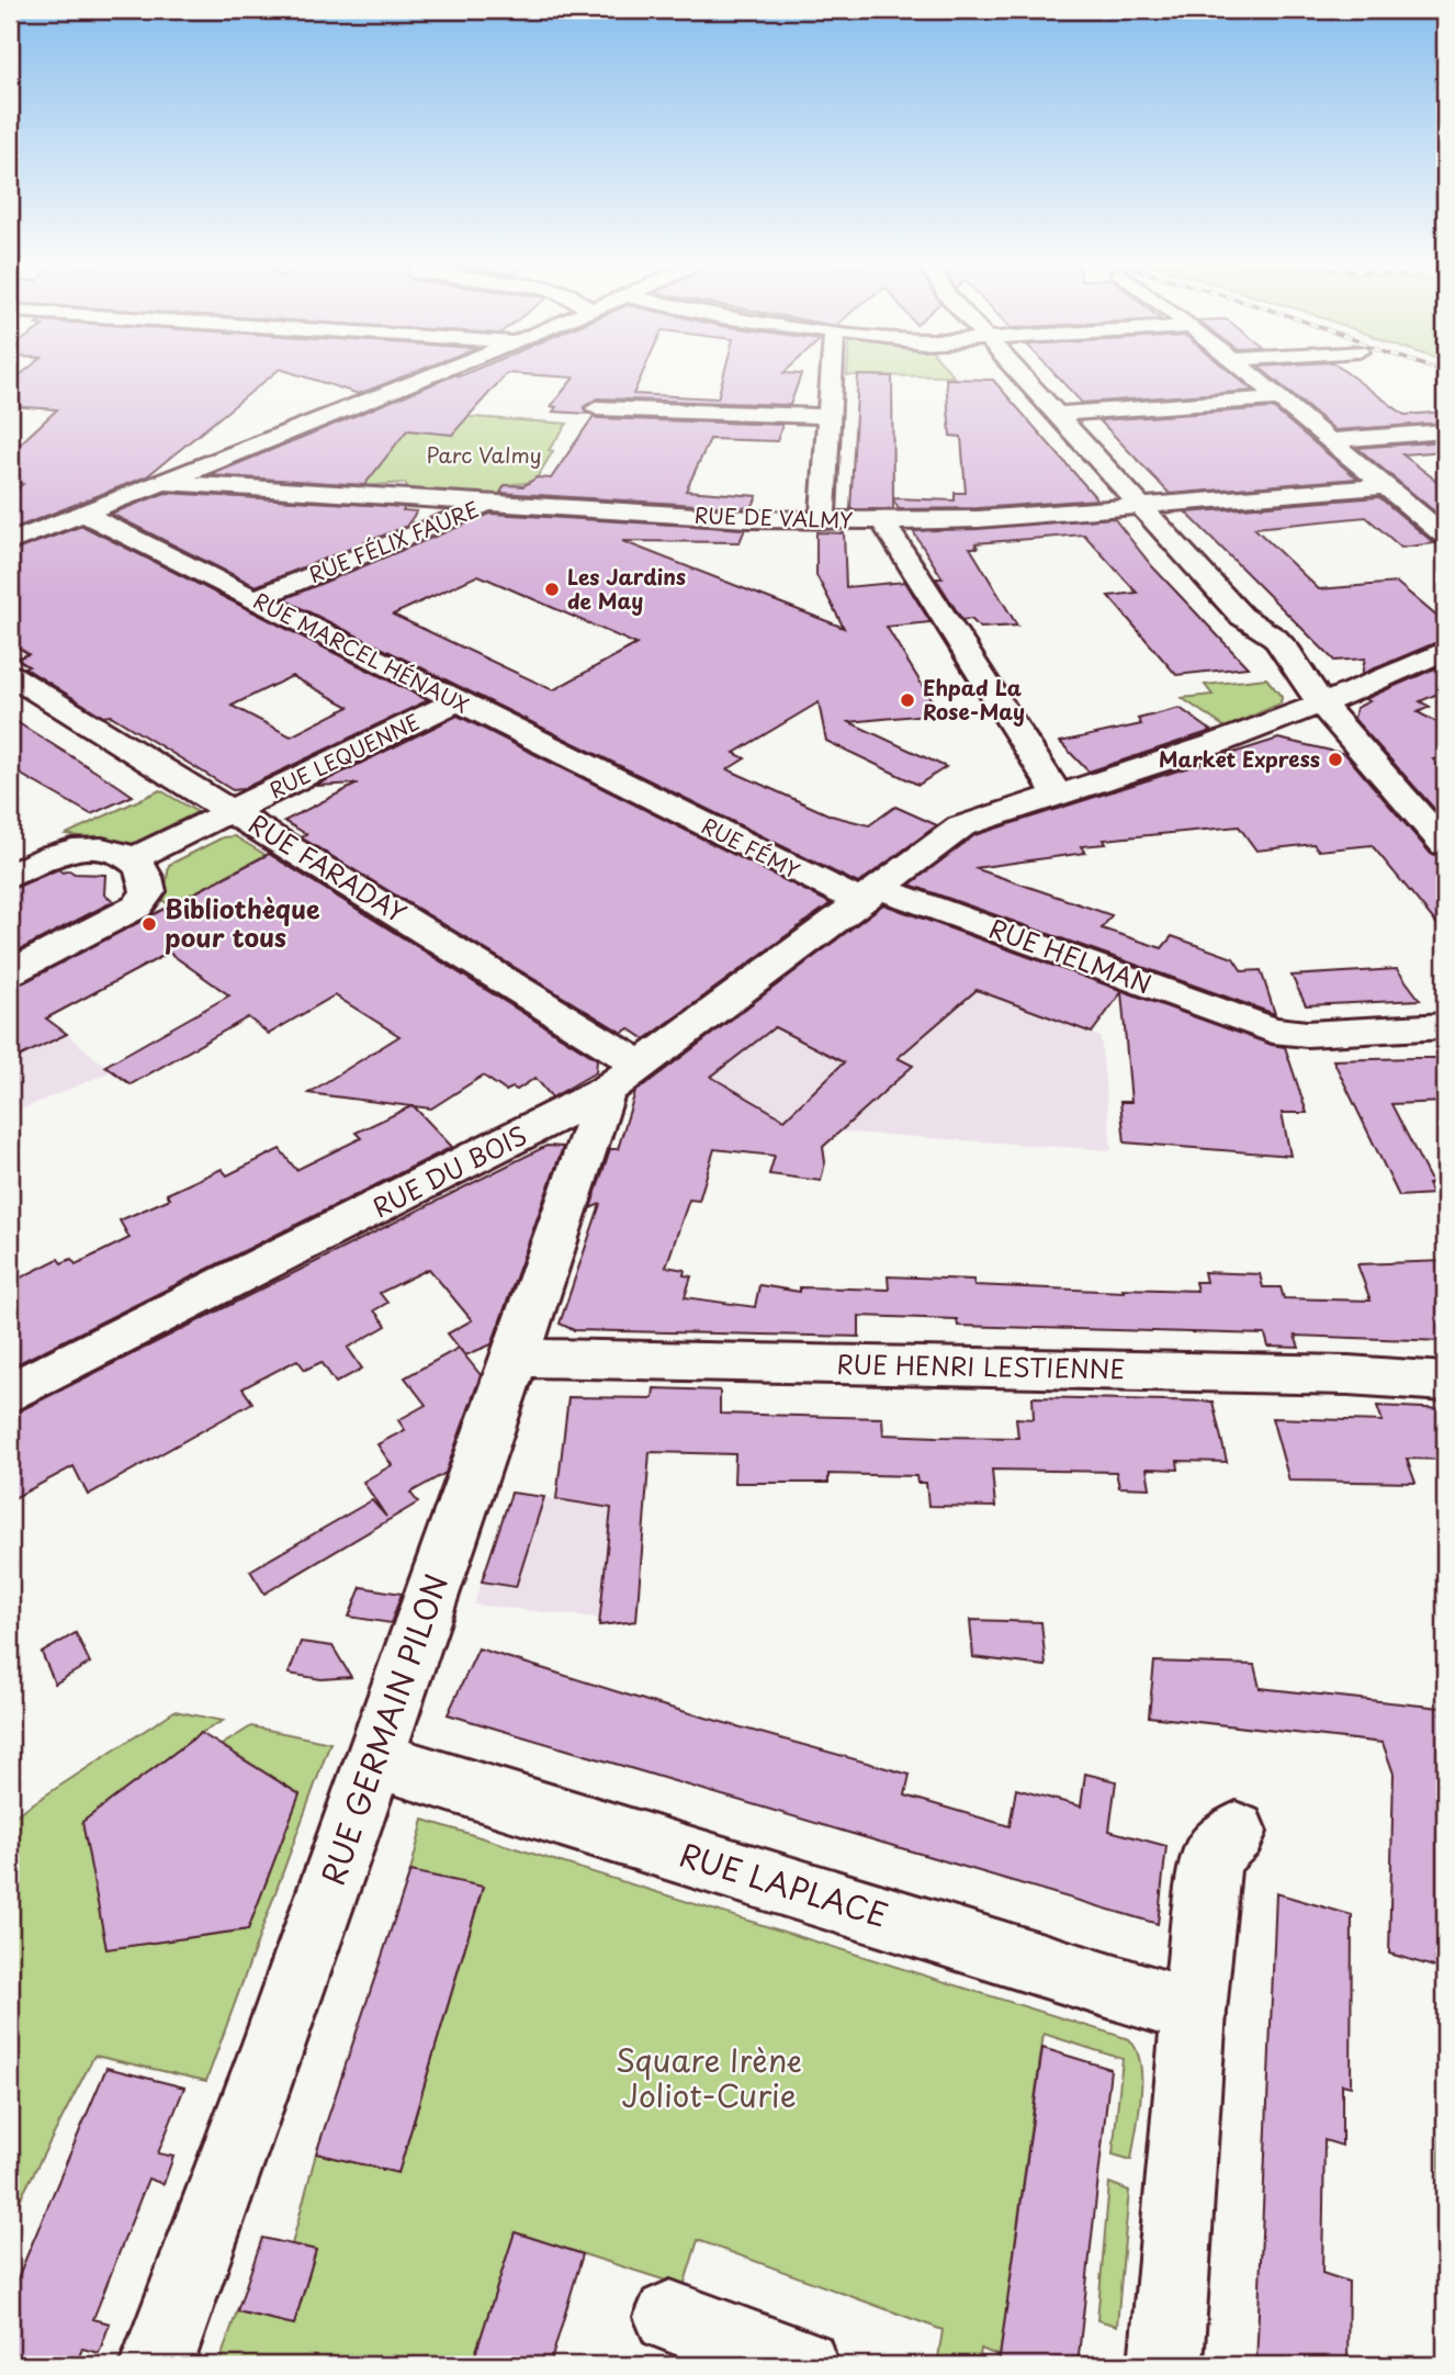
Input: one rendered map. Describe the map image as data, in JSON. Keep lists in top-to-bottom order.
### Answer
{
  "streets": {
    "street": [
      "RUE DE VALMY",
      "RUE FÉLIX FAURE",
      "RUE MARCEL HÉNAUX",
      "RUE LEQUENNE",
      "RUE FÉMY",
      "RUE FARADAY",
      "RUE HELMAN",
      "RUE DU BOIS",
      "RUE HENRI LESTIENNE",
      "RUE GERMAIN PILON",
      "RUE LAPLACE"
    ]
  },
  "crossings": [
    ["RUE DE VALMY", "RUE FÉLIX FAURE"],
    ["RUE FÉLIX FAURE", "RUE MARCEL HÉNAUX"],
    ["RUE MARCEL HÉNAUX", "RUE LEQUENNE"],
    ["RUE MARCEL HÉNAUX", "RUE FÉMY"],
    ["RUE LEQUENNE", "RUE FARADAY"],
    ["RUE FÉMY", "RUE HELMAN"],
    ["RUE FÉMY", "RUE DU BOIS"],
    ["RUE FARADAY", "RUE DU BOIS"],
    ["RUE FARADAY", "RUE GERMAIN PILON"],
    ["RUE HELMAN", "RUE DU BOIS"],
    ["RUE DU BOIS", "RUE GERMAIN PILON"],
    ["RUE HENRI LESTIENNE", "RUE GERMAIN PILON"],
    ["RUE GERMAIN PILON", "RUE LAPLACE"]
  ],
  "parks": ["Parc Valmy", "Square Irène Joliot-Curie"],
  "places": [
    "Les Jardins de May",
    "Ehpad La Rose-May",
    "Market Express",
    "Bibliothèque pour tous"
  ]
}
